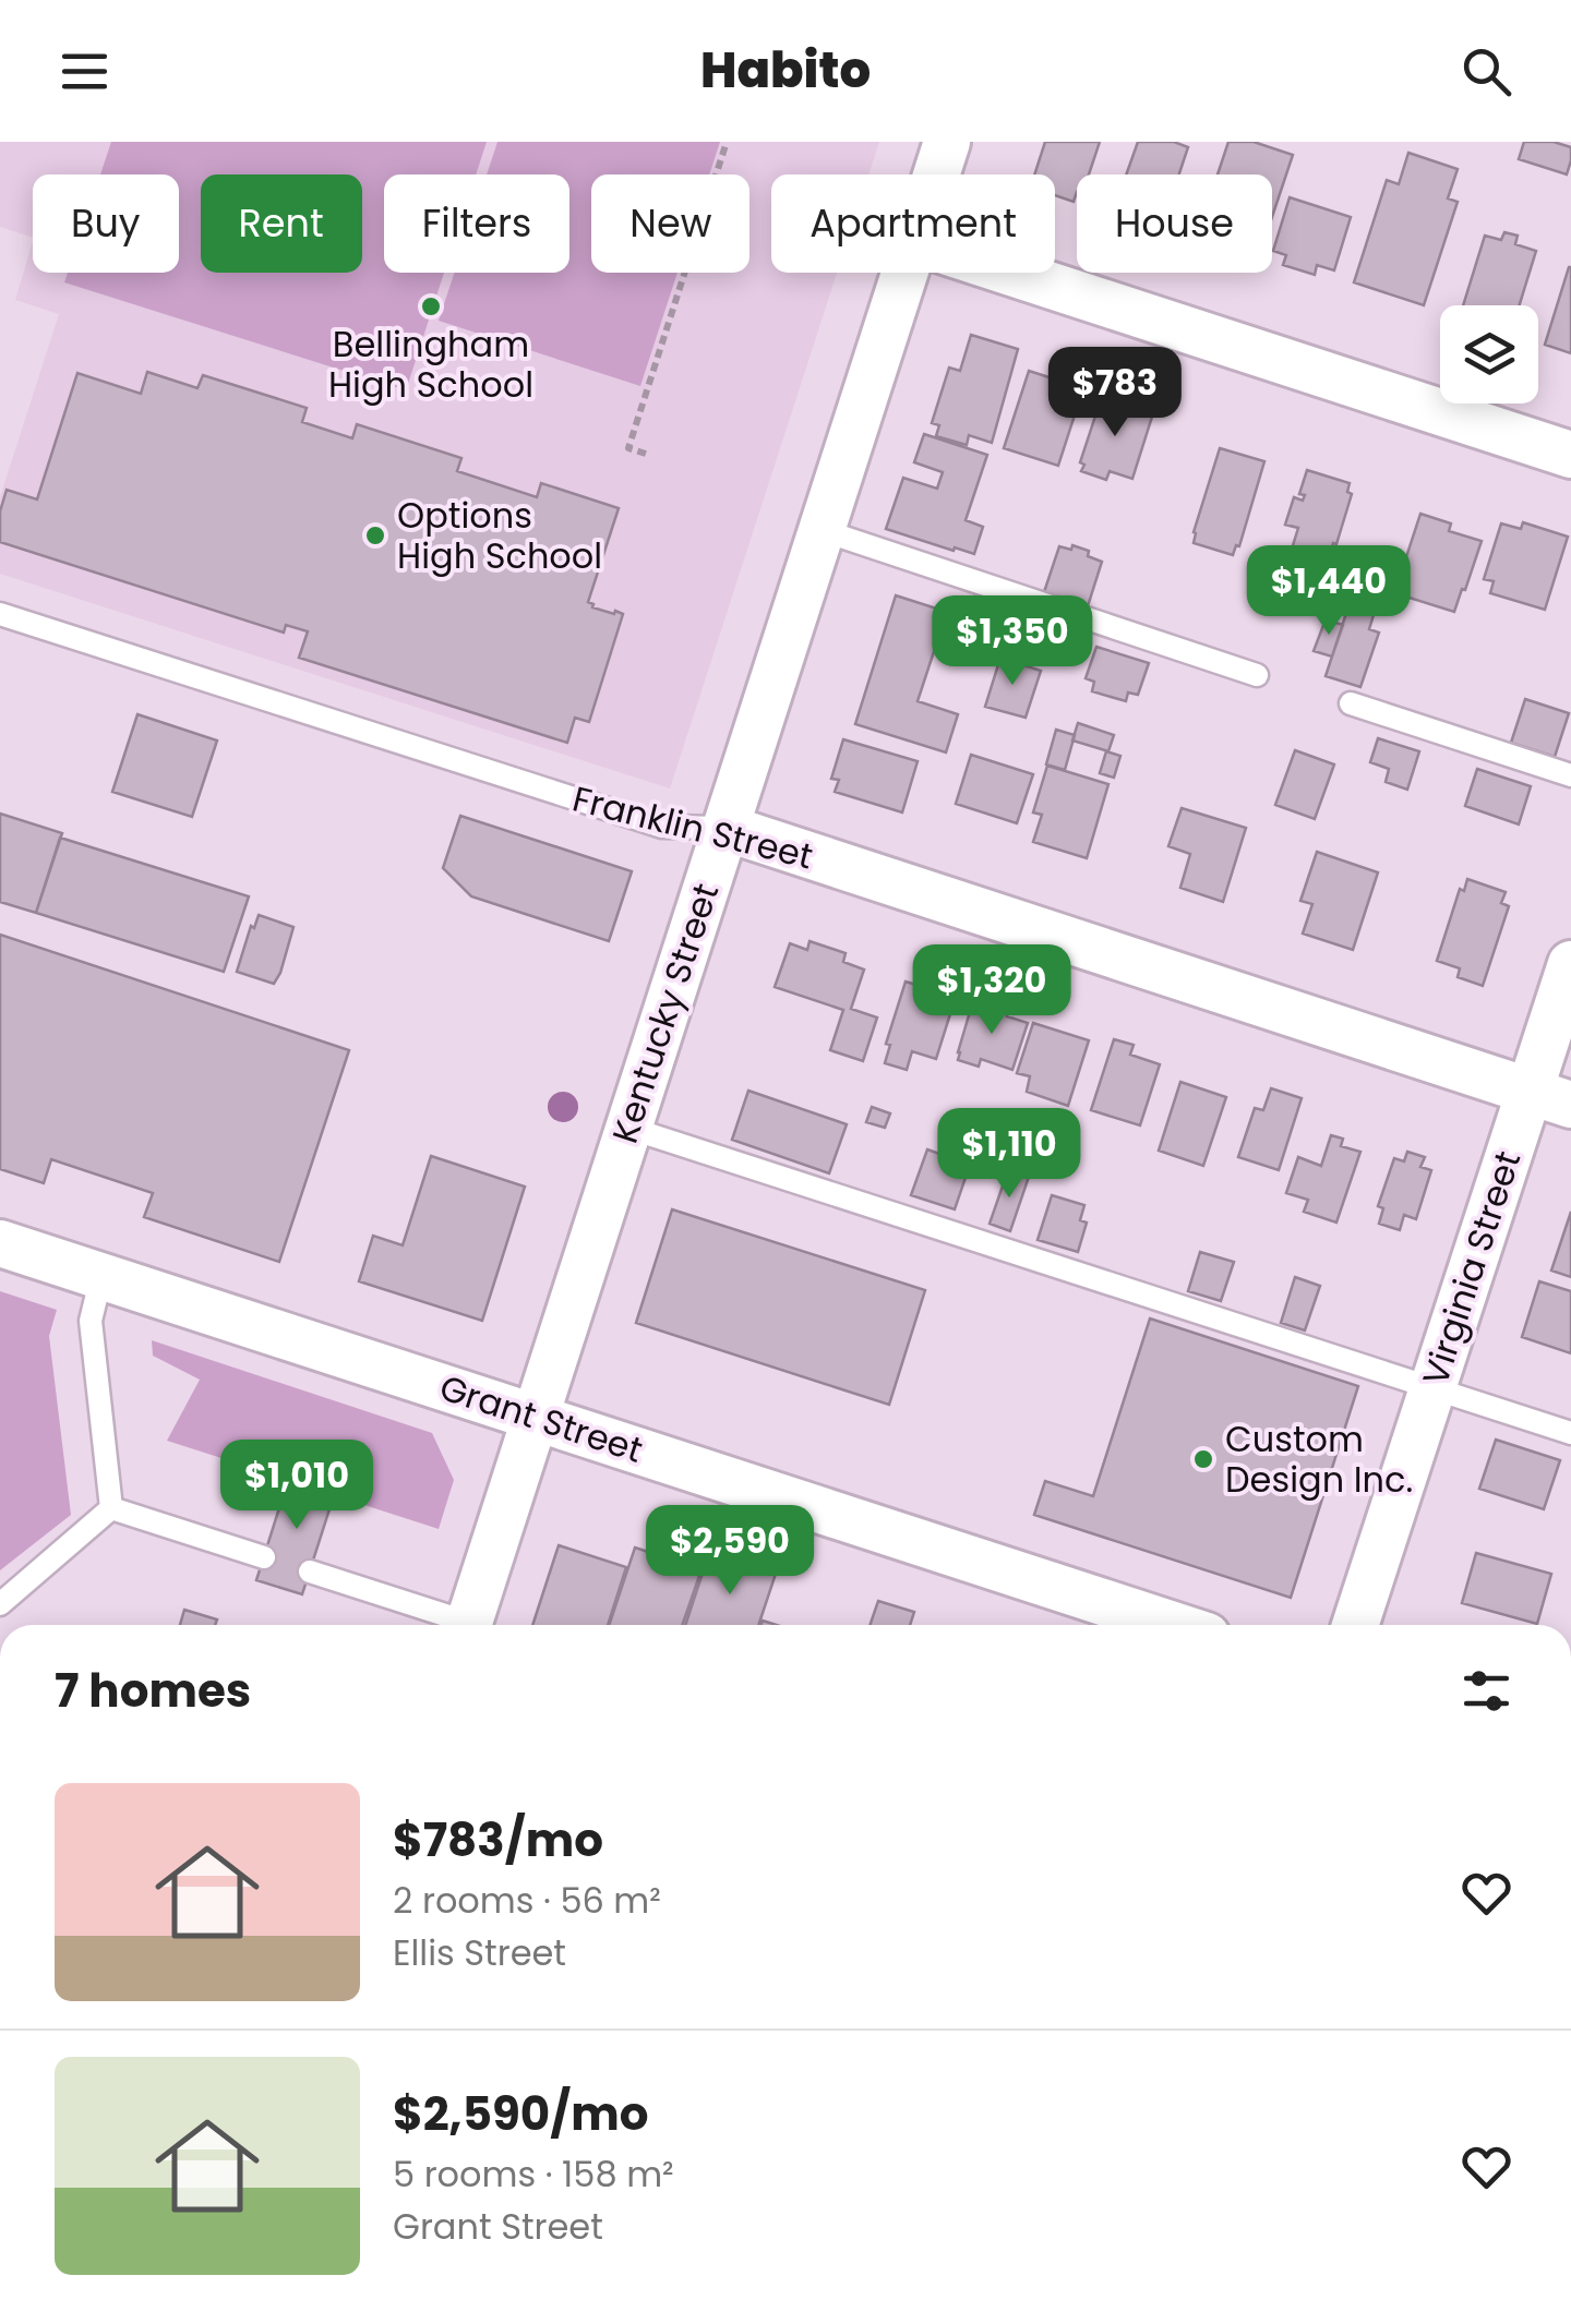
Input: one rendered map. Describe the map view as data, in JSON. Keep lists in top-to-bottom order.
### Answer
{
  "streets": {
    "street": [
      "Franklin Street",
      "Kentucky Street",
      "Virginia Street",
      "Grant Street"
    ]
  },
  "crossings": [
    ["Franklin Street", "Kentucky Street"],
    ["Franklin Street", "Virginia Street"],
    ["Kentucky Street", "Grant Street"]
  ],
  "places": ["Bellingham High School", "Options High School", "Custom Design Inc."],
  "page": {
    "header": "Habito",
    "chip": [
      "Buy",
      "Rent",
      "Filters",
      "New",
      "Apartment",
      "House"
    ],
    "price": [
      "$783",
      "$1,440",
      "$1,350",
      "$1,320",
      "$1,110",
      "$1,010",
      "$2,590"
    ],
    "heading": "7 homes",
    "list": [
      {
        "name": "$783/mo",
        "note": "2 rooms · 56 m² · Ellis Street"
      },
      {
        "name": "$2,590/mo",
        "note": "5 rooms · 158 m² · Grant Street"
      }
    ]
  }
}
